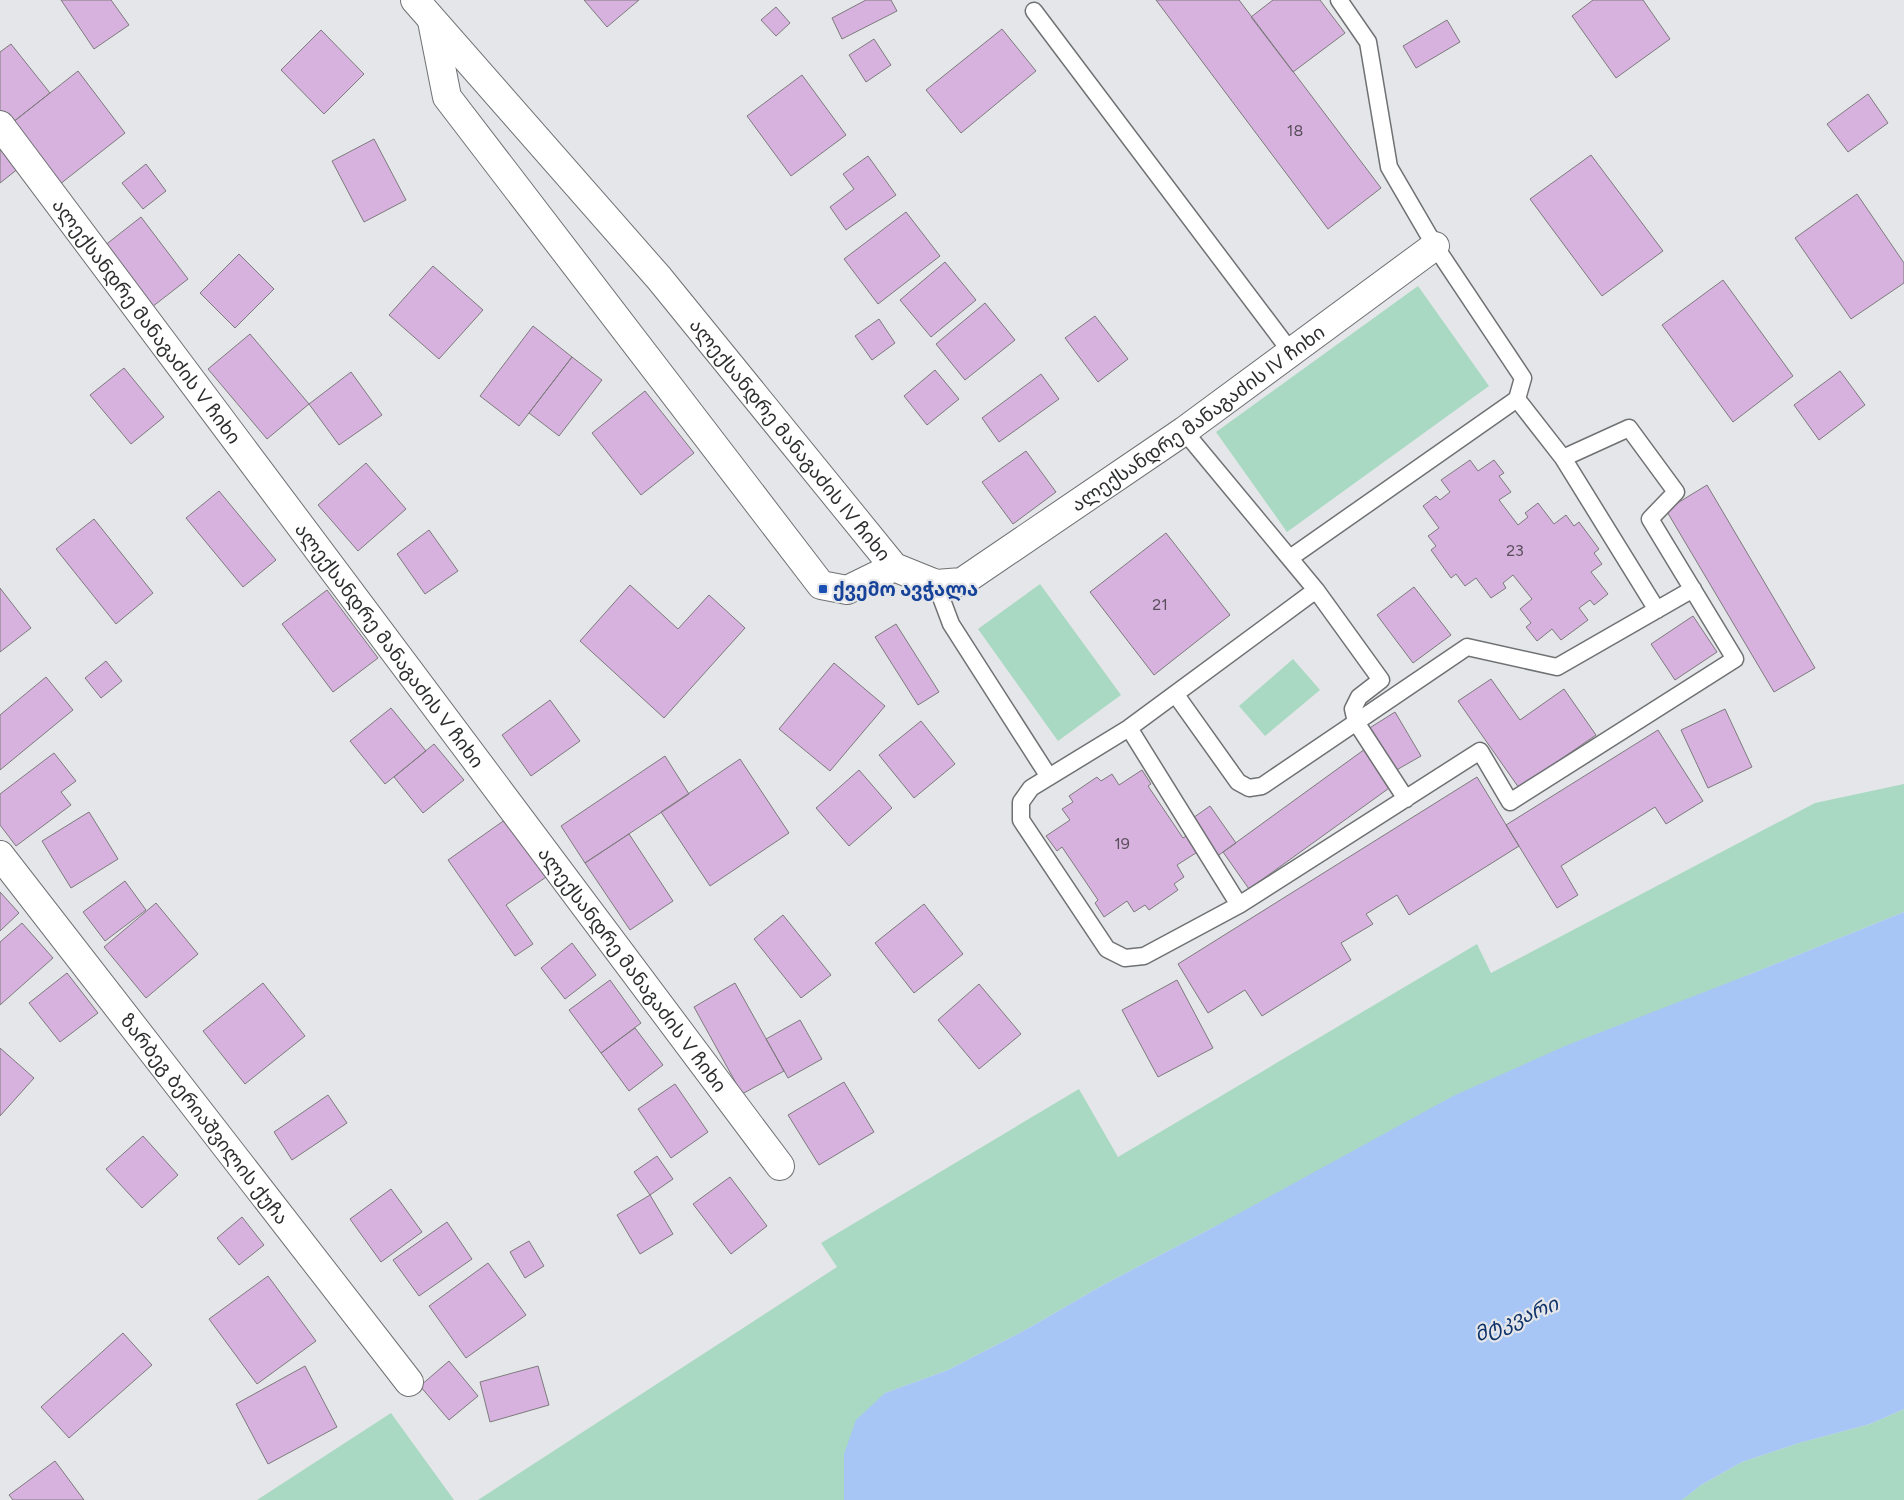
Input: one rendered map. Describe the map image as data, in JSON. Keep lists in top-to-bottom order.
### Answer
{
  "streets": {
    "street": ["ალექსანდრე მანაგაძის V ჩიხი", "ალექსანდრე მანაგაძის IV ჩიხი", "ზარბეგ ბერიაშვილის ქუჩა"]
  },
  "water": ["მტკვარი"],
  "places": {
    "transit": ["ქვემო ავჭალა"]
  },
  "house_numbers": [
    "18",
    "23",
    "21",
    "19"
  ]
}
